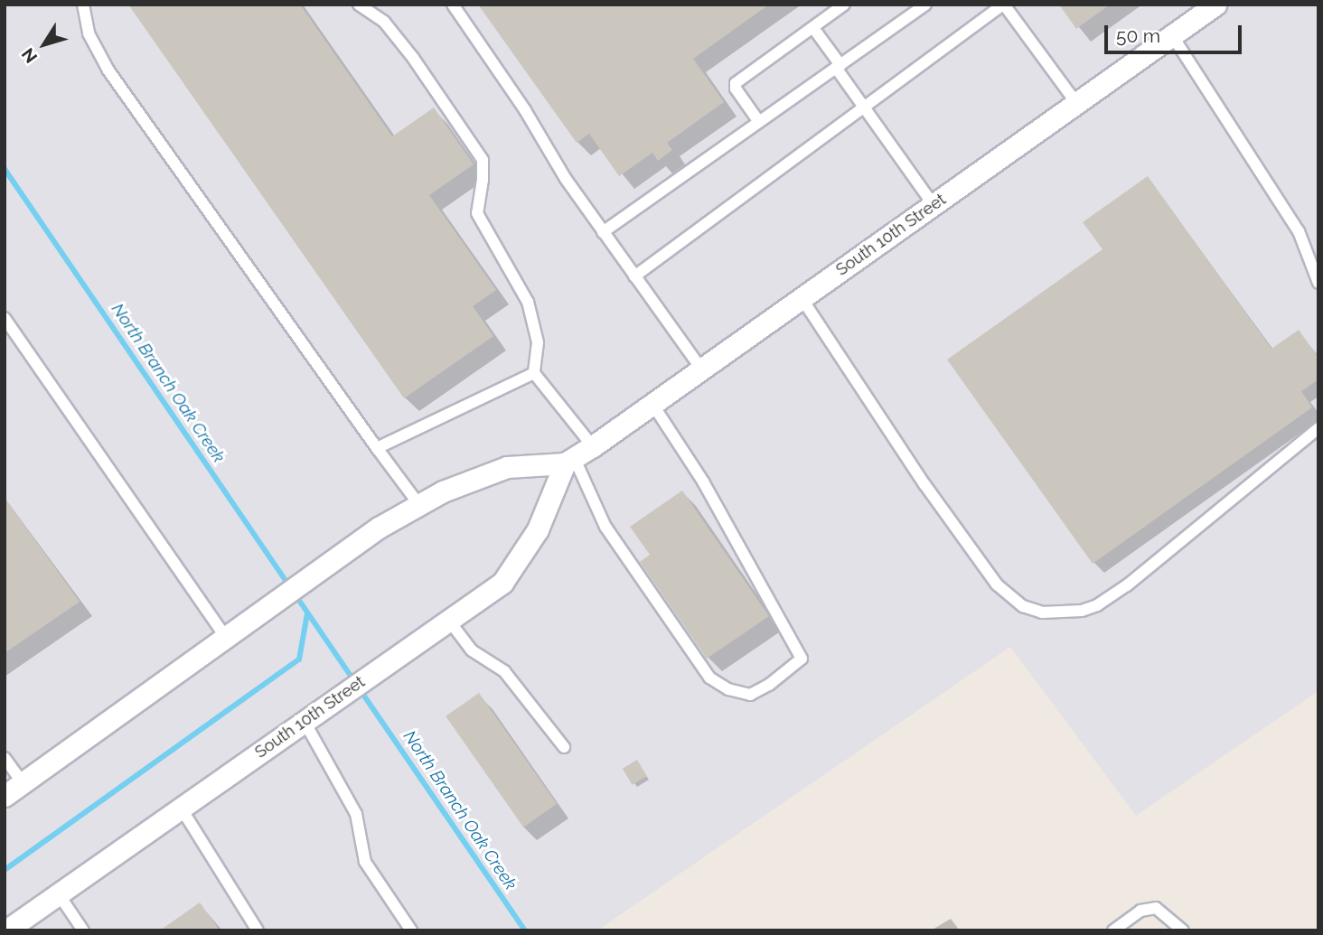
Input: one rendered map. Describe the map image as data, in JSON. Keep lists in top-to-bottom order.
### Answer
{
  "streets": {
    "street": ["South 10th Street"]
  },
  "water": ["North Branch Oak Creek"],
  "scale_bar": "50 m",
  "north": "bottom left"
}
